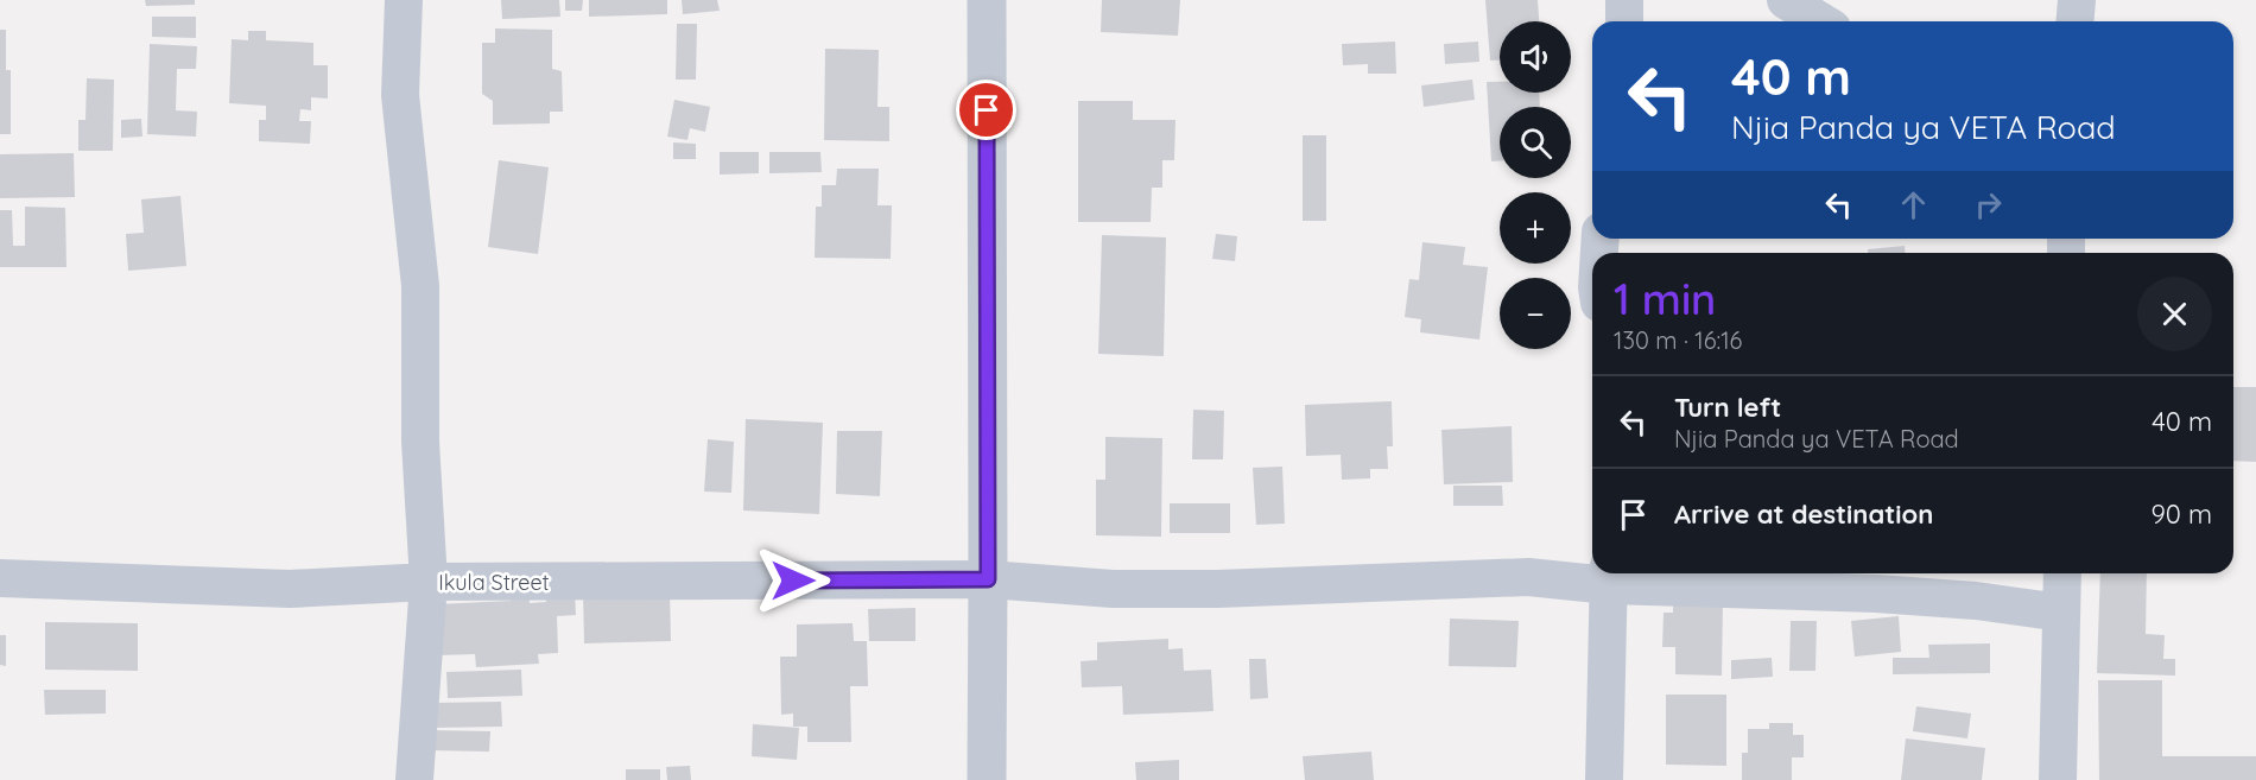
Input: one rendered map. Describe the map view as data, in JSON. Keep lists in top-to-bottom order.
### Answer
{
  "streets": {
    "street": ["Ikula Street"]
  },
  "page": {
    "map_buttons": ["+", "−"],
    "turn": ["40 m", "Njia Panda ya VETA Road"],
    "heading": ["1 min", "130 m · 16:16"],
    "list": [
      {
        "name": "Turn left",
        "note": "Njia Panda ya VETA Road",
        "value": "40 m"
      },
      {
        "name": "Arrive at destination",
        "value": "90 m"
      }
    ]
  }
}
